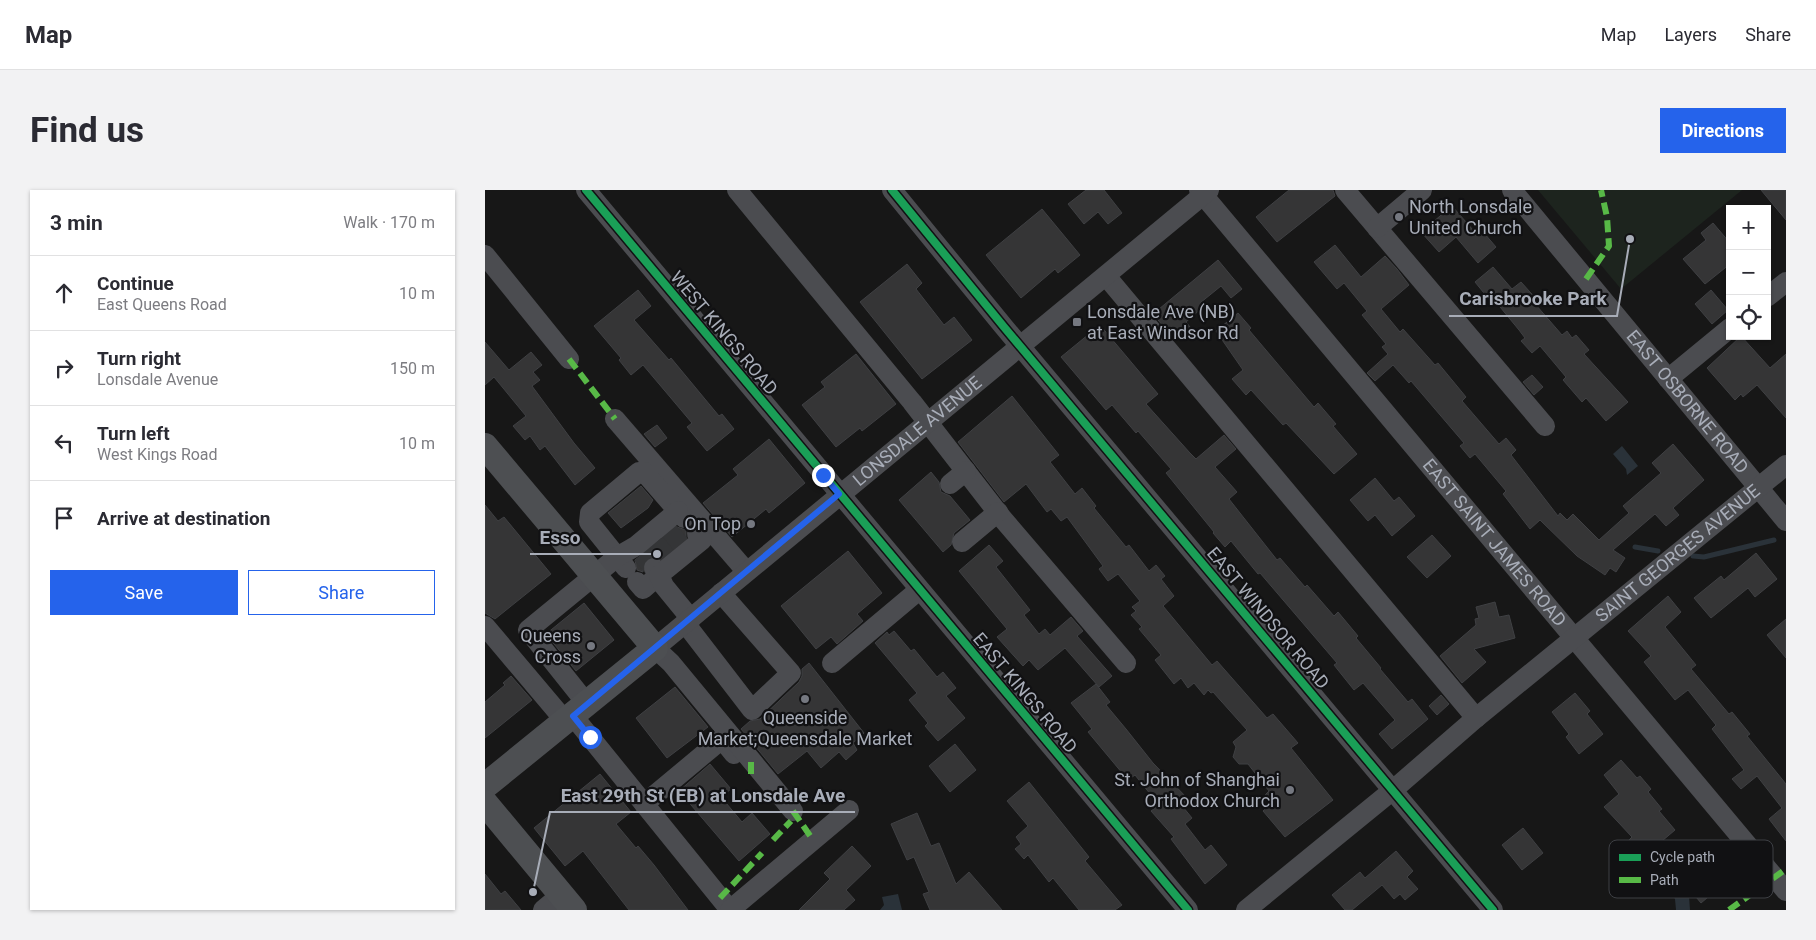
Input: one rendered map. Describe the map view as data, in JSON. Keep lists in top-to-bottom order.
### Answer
{
  "streets": {
    "main road": ["LONSDALE AVENUE"],
    "street": [
      "WEST KINGS ROAD",
      "EAST OSBORNE ROAD",
      "EAST SAINT JAMES ROAD",
      "SAINT GEORGES AVENUE",
      "EAST WINDSOR ROAD",
      "EAST KINGS ROAD"
    ]
  },
  "crossings": [
    ["WEST KINGS ROAD", "LONSDALE AVENUE"],
    ["WEST KINGS ROAD", "EAST KINGS ROAD"],
    ["EAST OSBORNE ROAD", "SAINT GEORGES AVENUE"],
    ["LONSDALE AVENUE", "EAST SAINT JAMES ROAD"],
    ["LONSDALE AVENUE", "EAST WINDSOR ROAD"],
    ["LONSDALE AVENUE", "EAST KINGS ROAD"],
    ["EAST SAINT JAMES ROAD", "SAINT GEORGES AVENUE"],
    ["SAINT GEORGES AVENUE", "EAST WINDSOR ROAD"]
  ],
  "places": {
    "other": [
      "North Lonsdale United Church",
      "Carisbrooke Park",
      "On Top",
      "Esso",
      "Queens Cross",
      "Queenside Market;Queensdale Market",
      "St. John of Shanghai Orthodox Church",
      "East 29th St (EB) at Lonsdale Ave"
    ],
    "transit": ["Lonsdale Ave (NB) at East Windsor Rd"]
  },
  "legend": ["Cycle path", "Path"],
  "page": {
    "header": "Map",
    "nav": ["Map", "Layers", "Share"],
    "buttons": [
      "Directions",
      ["Save", "Share"]
    ],
    "title": "Find us",
    "heading": ["3 min", "Walk · 170 m"],
    "map_buttons": ["+", "−"],
    "list": [
      ["Continue", "East Queens Road", "10 m"],
      ["Turn right", "Lonsdale Avenue", "150 m"],
      ["Turn left", "West Kings Road", "10 m"],
      "Arrive at destination"
    ]
  }
}
